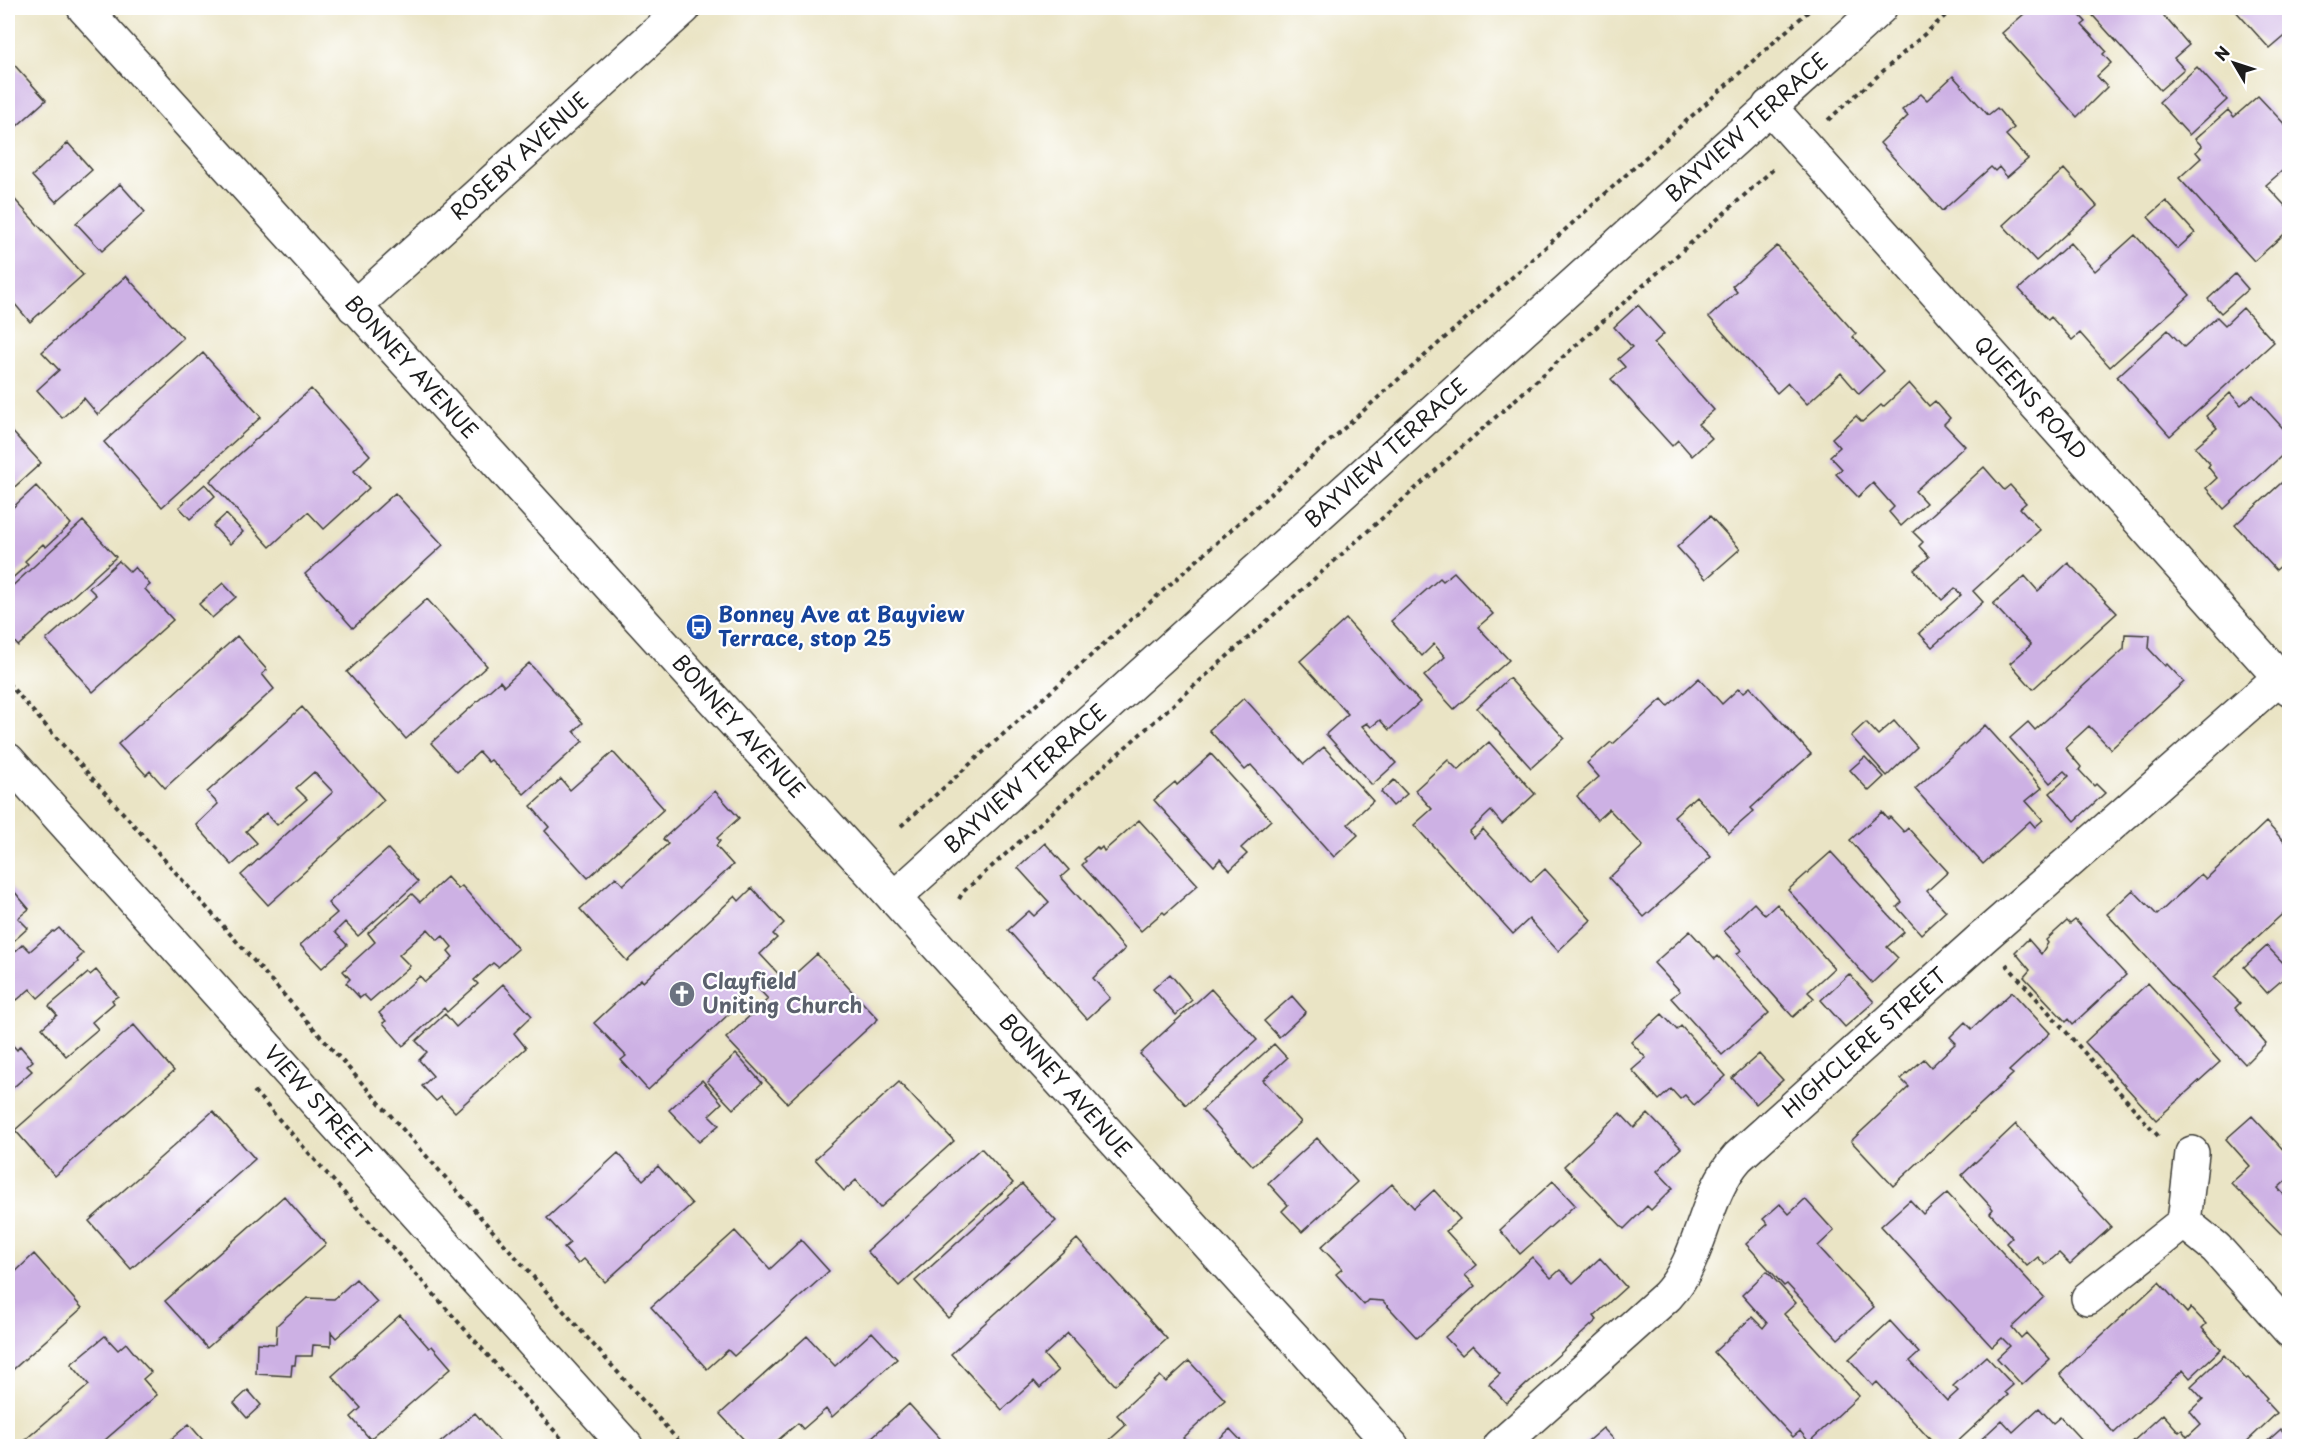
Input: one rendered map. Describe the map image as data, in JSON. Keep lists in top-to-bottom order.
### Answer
{
  "streets": {
    "street": [
      "BAYVIEW TERRACE",
      "ROSEBY AVENUE",
      "BONNEY AVENUE",
      "QUEENS ROAD",
      "HIGHCLERE STREET",
      "VIEW STREET"
    ]
  },
  "crossings": [
    ["BAYVIEW TERRACE", "BONNEY AVENUE"],
    ["BAYVIEW TERRACE", "QUEENS ROAD"],
    ["ROSEBY AVENUE", "BONNEY AVENUE"],
    ["QUEENS ROAD", "HIGHCLERE STREET"]
  ],
  "places": {
    "bus stop": ["Bonney Ave at Bayview Terrace, stop 25"],
    "church": ["Clayfield Uniting Church"]
  },
  "north": "top left"
}
